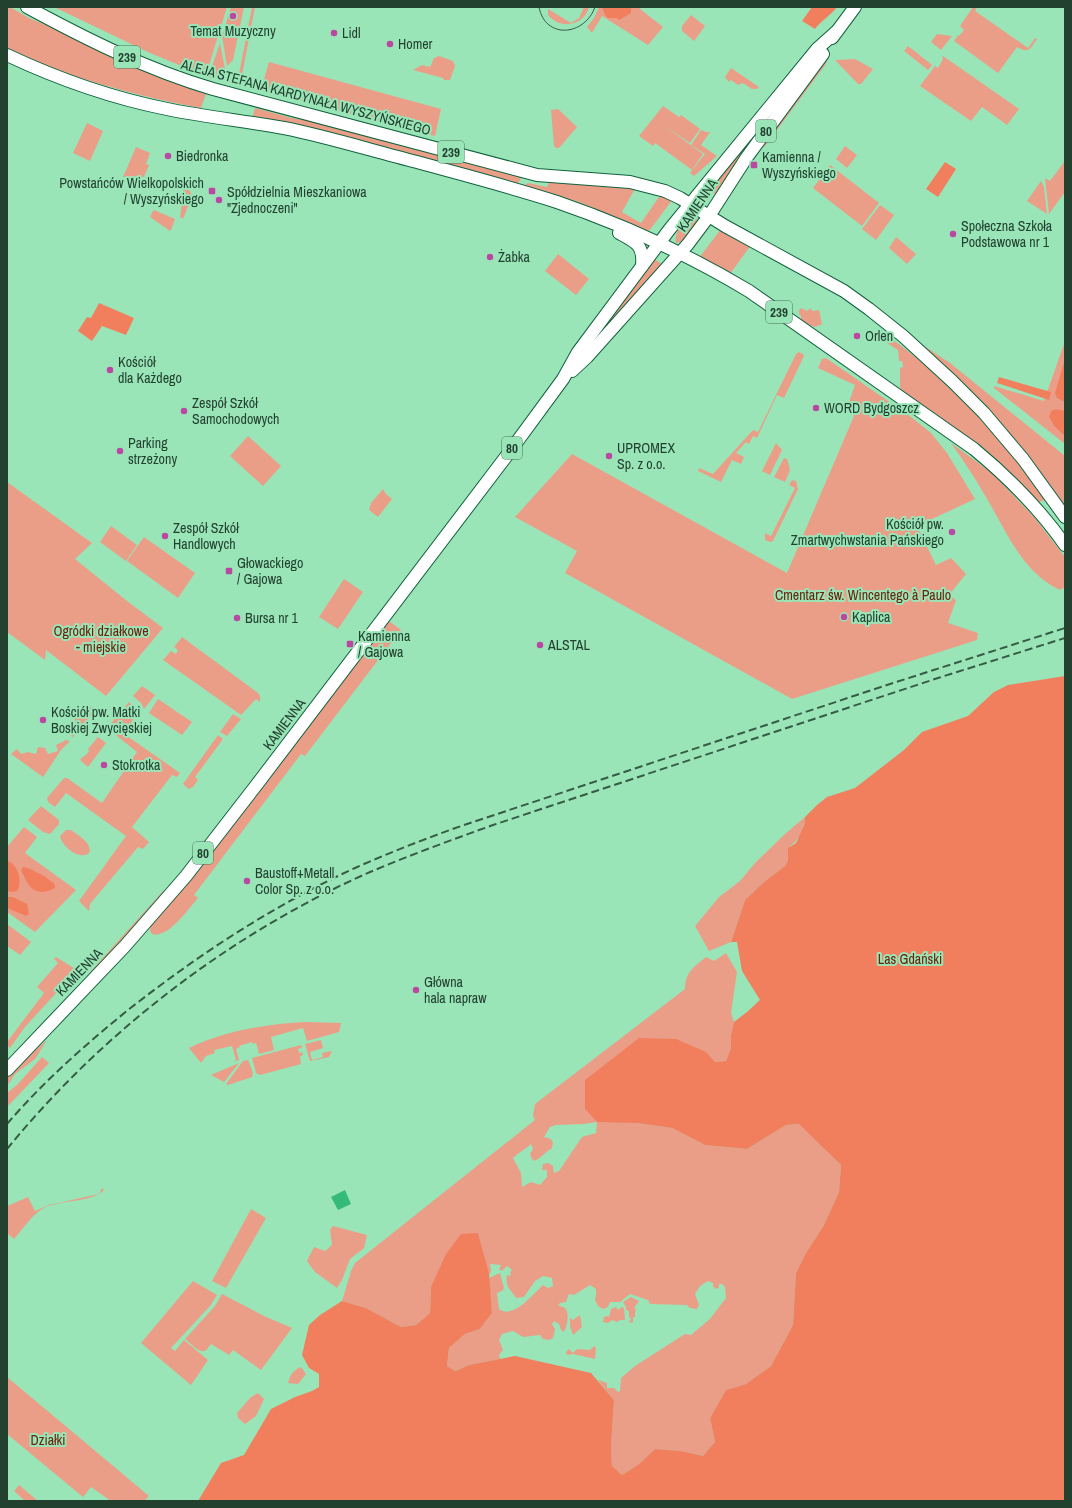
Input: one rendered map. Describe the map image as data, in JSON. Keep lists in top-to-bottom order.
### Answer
{
  "streets": {
    "main road": [
      "239",
      "ALEJA STEFANA KARDYNAŁA WYSZYŃSKIEGO",
      "80",
      "KAMIENNA"
    ]
  },
  "crossings": [
    ["239", "KAMIENNA"],
    ["ALEJA STEFANA KARDYNAŁA WYSZYŃSKIEGO", "KAMIENNA"]
  ],
  "parks": [
    "Cmentarz św. Wincentego à Paulo",
    "Ogródki działkowe - miejskie",
    "Las Gdański",
    "Działki"
  ],
  "places": {
    "other": [
      "Temat Muzyczny",
      "Lidl",
      "Homer",
      "Biedronka",
      "Spółdzielnia Mieszkaniowa \"Zjednoczeni\"",
      "Społeczna Szkoła Podstawowa nr 1",
      "Żabka",
      "Orlen",
      "Kościół dla Każdego",
      "WORD Bydgoszcz",
      "Zespół Szkół Samochodowych",
      "Parking strzeżony",
      "UPROMEX Sp. z o.o.",
      "Kościół pw. Zmartwychwstania Pańskiego",
      "Zespół Szkół Handlowych",
      "Kaplica",
      "Bursa nr 1",
      "ALSTAL",
      "Kościół pw. Matki Boskiej Zwycięskiej",
      "Stokrotka",
      "Baustoff+Metall Color Sp. z o.o.",
      "Główna hala napraw"
    ],
    "transit": [
      "Kamienna / Wyszyńskiego",
      "Powstańców Wielkopolskich / Wyszyńskiego",
      "Głowackiego / Gajowa",
      "Kamienna / Gajowa"
    ]
  }
}
